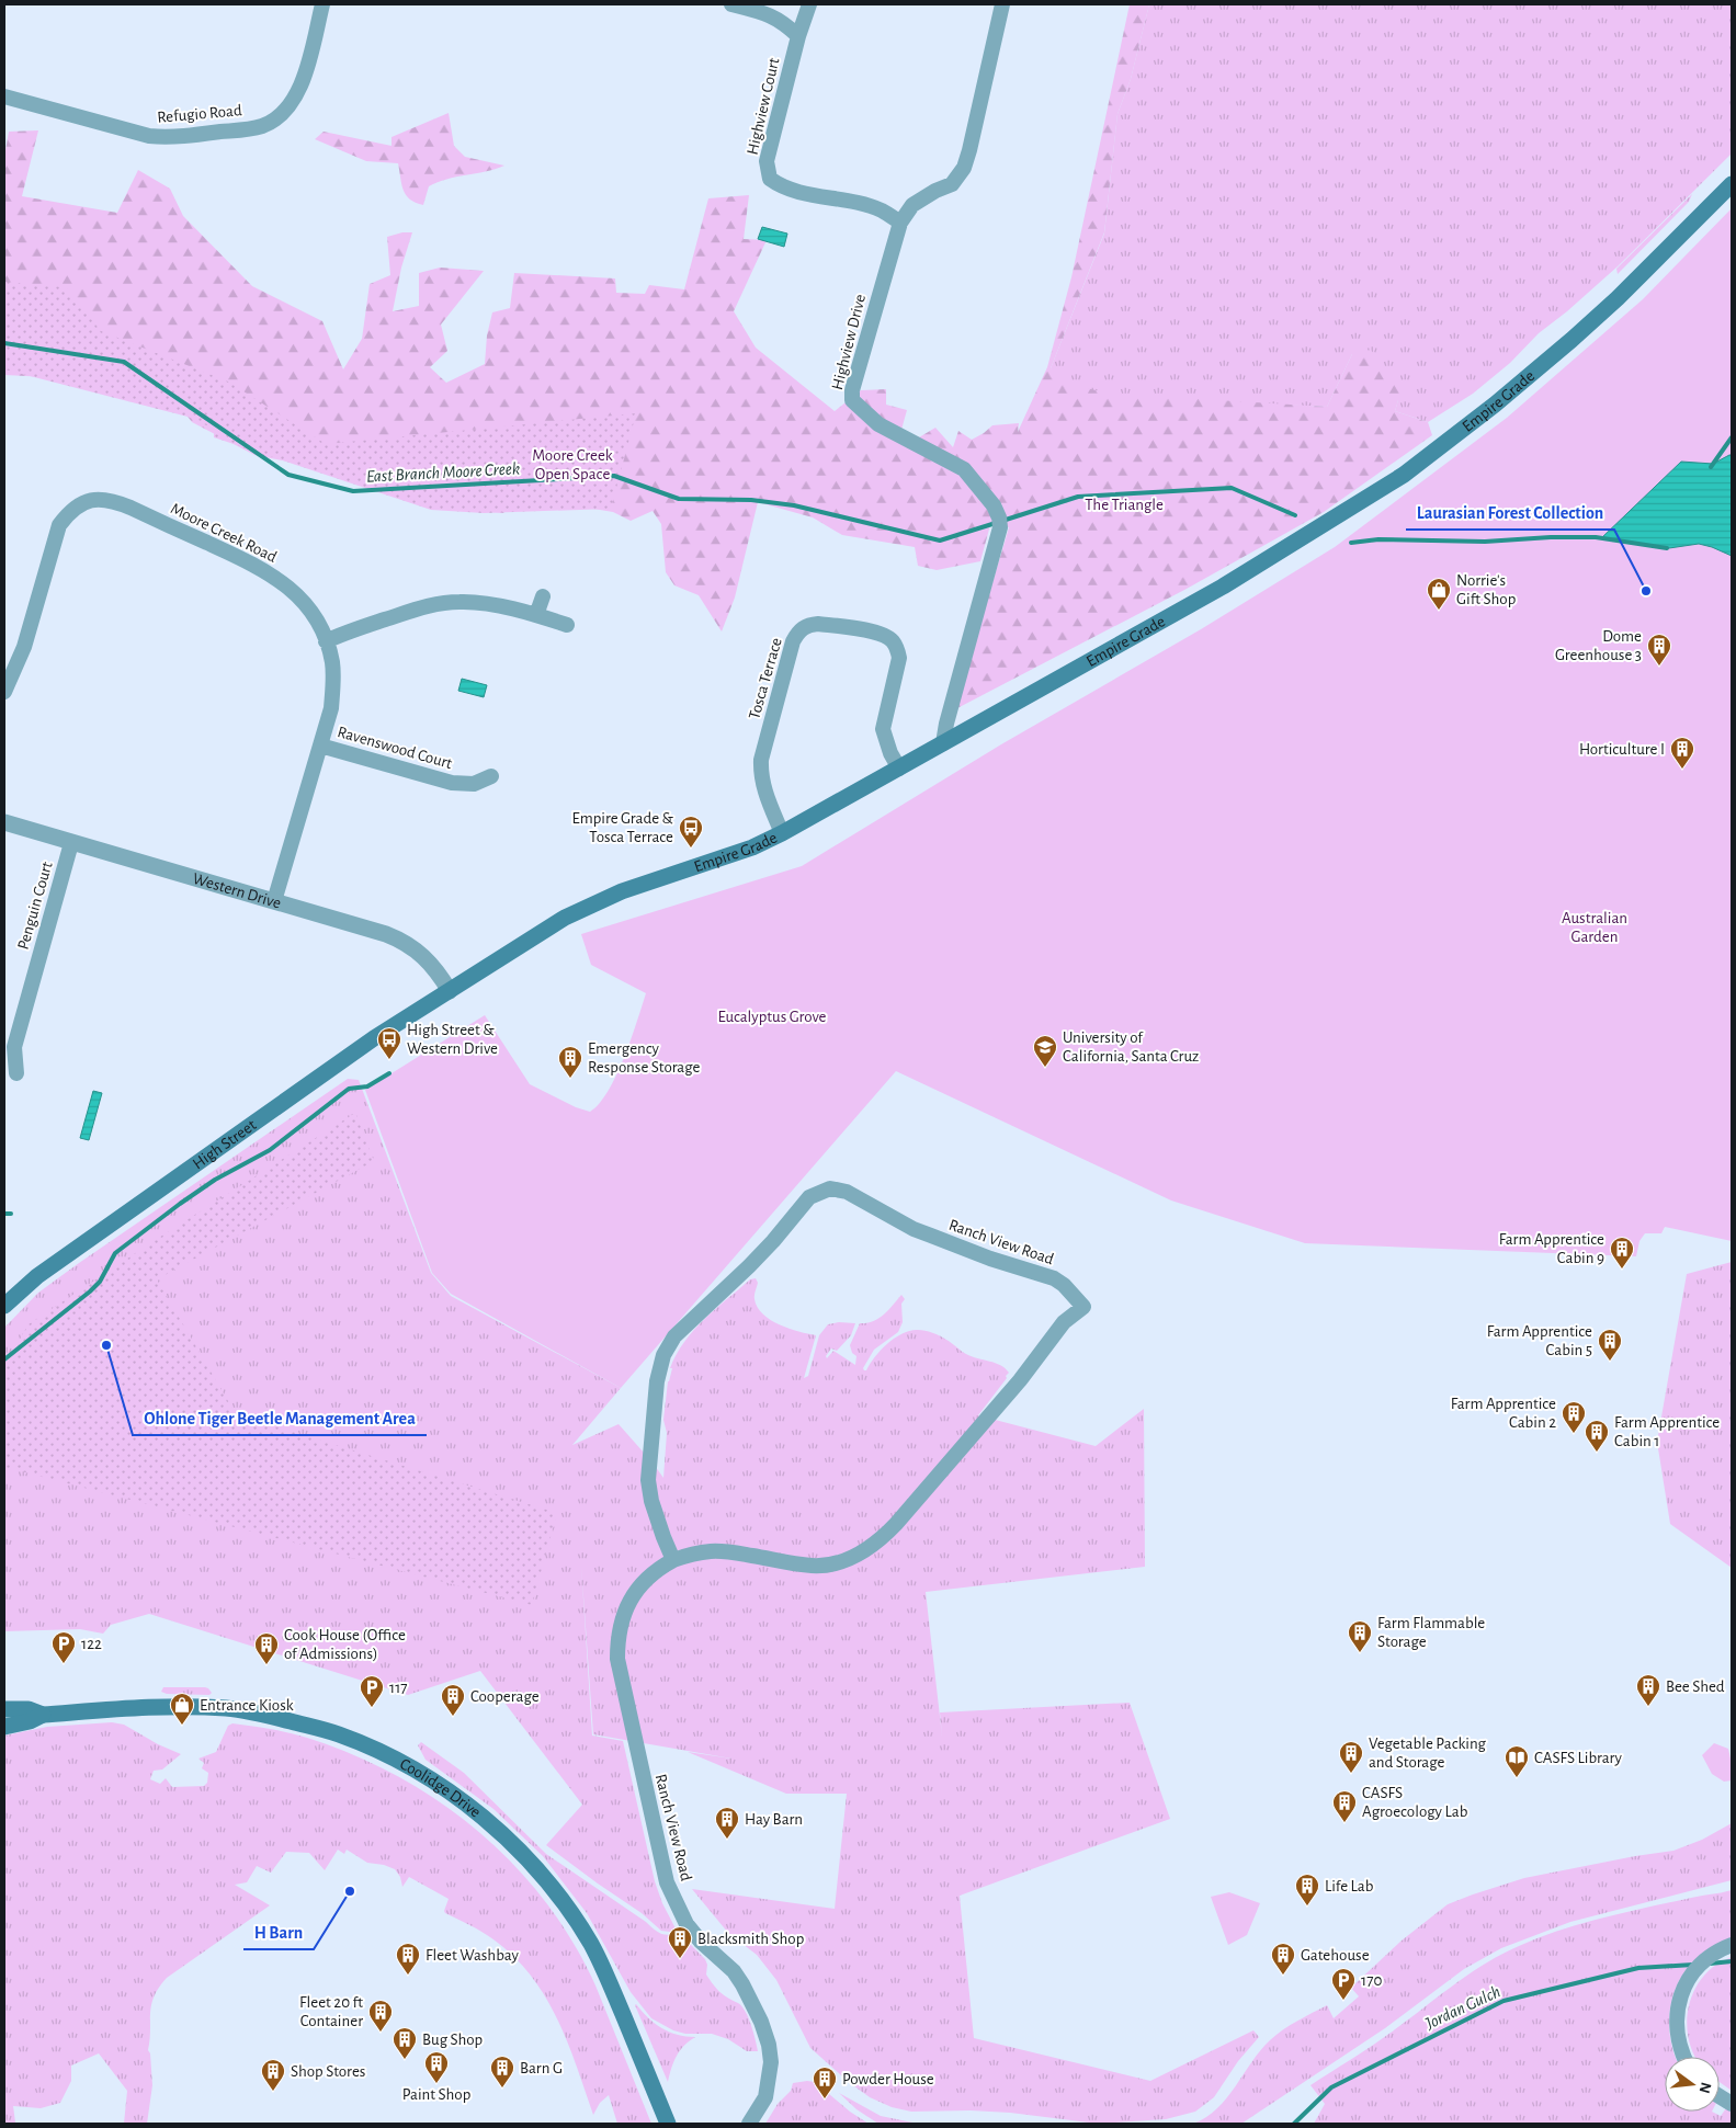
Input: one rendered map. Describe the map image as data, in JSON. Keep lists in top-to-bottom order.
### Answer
{
  "streets": {
    "main road": ["Empire Grade", "High Street", "Coolidge Drive"],
    "street": [
      "Highview Court",
      "Refugio Road",
      "Highview Drive",
      "Moore Creek Road",
      "Tosca Terrace",
      "Ravenswood Court",
      "Western Drive",
      "Penguin Court",
      "Ranch View Road"
    ]
  },
  "crossings": [
    ["Highview Court", "Highview Drive"],
    ["Highview Drive", "Empire Grade"],
    ["Empire Grade", "Tosca Terrace"],
    ["Empire Grade", "Western Drive"],
    ["Empire Grade", "High Street"],
    ["Moore Creek Road", "Ravenswood Court"],
    ["Moore Creek Road", "Western Drive"],
    ["Western Drive", "Penguin Court"],
    ["Western Drive", "High Street"]
  ],
  "water": ["East Branch Moore Creek", "Jordan Gulch"],
  "parks": [
    "Moore Creek Open Space",
    "The Triangle",
    "Australian Garden",
    "Eucalyptus Grove"
  ],
  "places": {
    "other": ["Laurasian Forest Collection", "Ohlone Tiger Beetle Management Area", "H Barn"],
    "shop": ["Norrie's Gift Shop", "Entrance Kiosk"],
    "building": [
      "Dome Greenhouse 3",
      "Horticulture I",
      "Emergency Response Storage",
      "Farm Apprentice Cabin 9",
      "Farm Apprentice Cabin 5",
      "Farm Apprentice Cabin 2",
      "Farm Apprentice Cabin 1",
      "Farm Flammable Storage",
      "Cook House (Office of Admissions)",
      "Bee Shed",
      "Cooperage",
      "Vegetable Packing and Storage",
      "CASFS Agroecology Lab",
      "Hay Barn",
      "Life Lab",
      "Blacksmith Shop",
      "Fleet Washbay",
      "Gatehouse",
      "Fleet 20 ft Container",
      "Bug Shop",
      "Paint Shop",
      "Barn G",
      "Shop Stores",
      "Powder House"
    ],
    "bus stop": ["Empire Grade & Tosca Terrace", "High Street & Western Drive"],
    "school or university": ["University of California, Santa Cruz"],
    "parking": ["122", "117", "170"],
    "library": ["CASFS Library"]
  },
  "north": "right"
}
